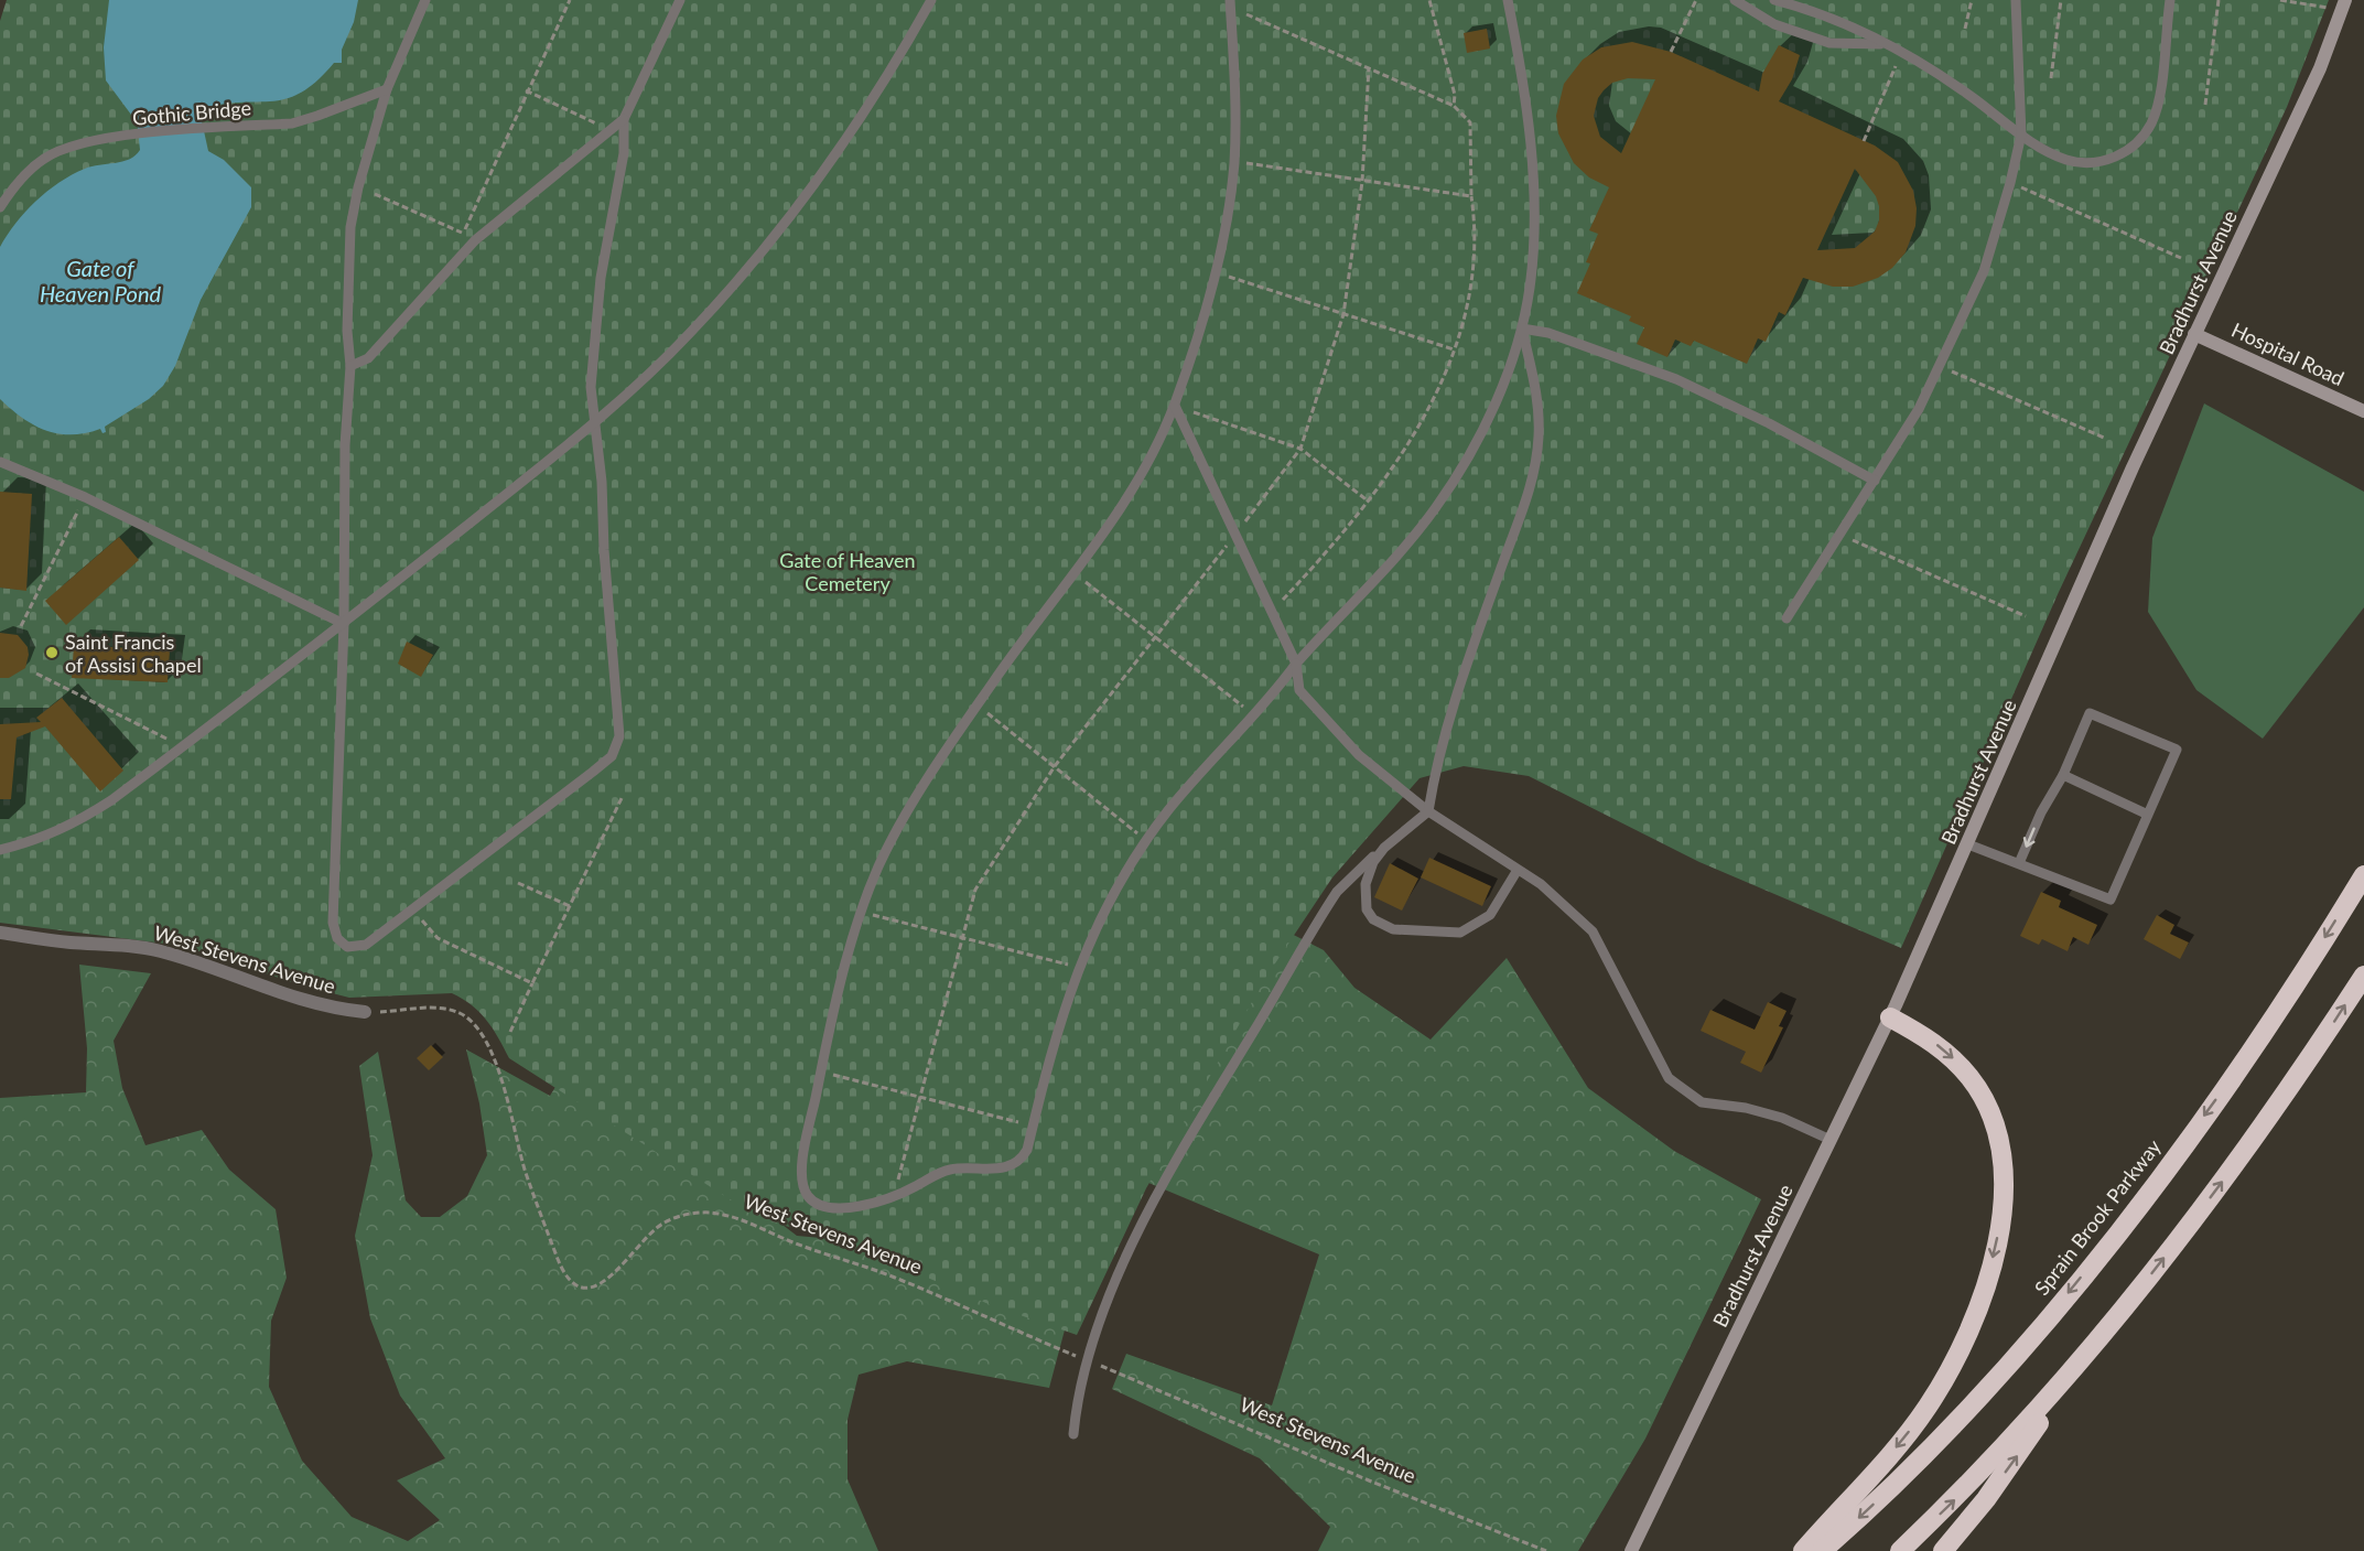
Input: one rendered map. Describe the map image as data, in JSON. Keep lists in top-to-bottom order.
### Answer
{
  "streets": {
    "highway": ["Sprain Brook Parkway"],
    "main road": ["Bradhurst Avenue", "Hospital Road"],
    "street": ["West Stevens Avenue"],
    "lane": ["Gothic Bridge"]
  },
  "crossings": [
    ["Bradhurst Avenue", "Hospital Road"]
  ],
  "water": ["Gate of Heaven Pond"],
  "parks": ["Gate of Heaven Cemetery"],
  "places": ["Saint Francis of Assisi Chapel"]
}
